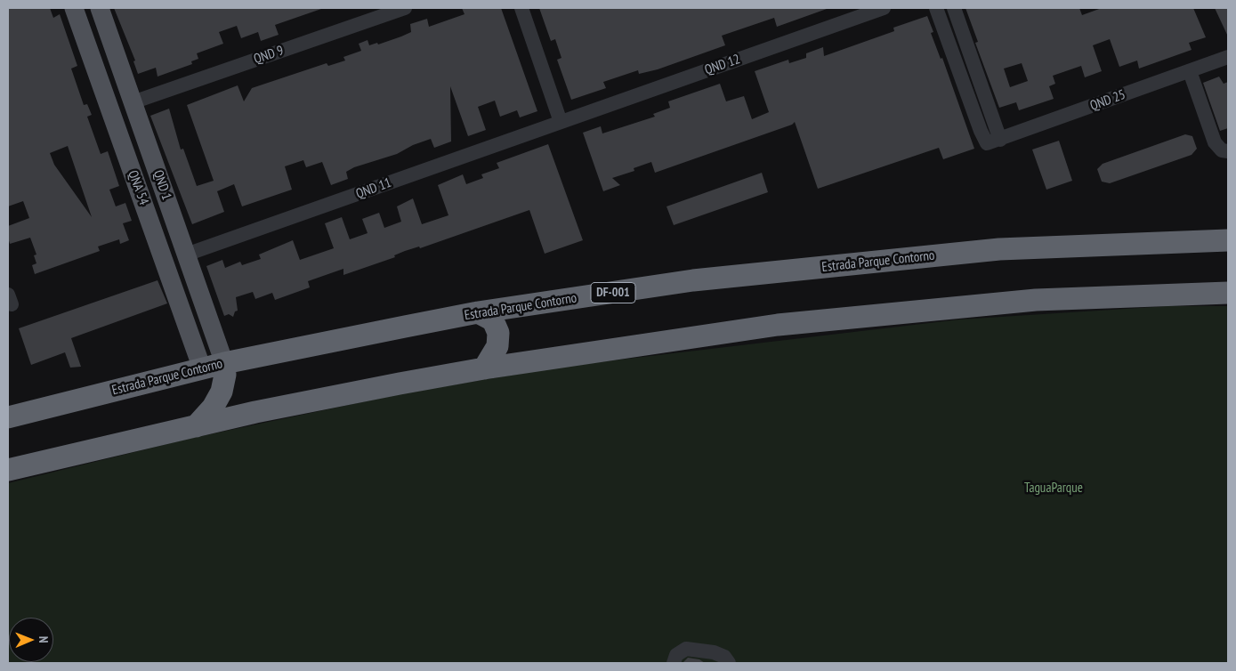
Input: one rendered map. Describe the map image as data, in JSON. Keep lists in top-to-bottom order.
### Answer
{
  "streets": {
    "highway": ["Estrada Parque Contorno", "DF-001"],
    "main road": ["QND 1", "QNA 54"],
    "street": [
      "QND 9",
      "QND 12",
      "QND 25",
      "QND 11"
    ]
  },
  "crossings": [
    ["QND 9", "QND 1"],
    ["QND 12", "QND 11"],
    ["QND 1", "QND 11"],
    ["QND 1", "Estrada Parque Contorno"],
    ["QNA 54", "Estrada Parque Contorno"]
  ],
  "parks": ["TaguaParque"],
  "north": "right"
}
